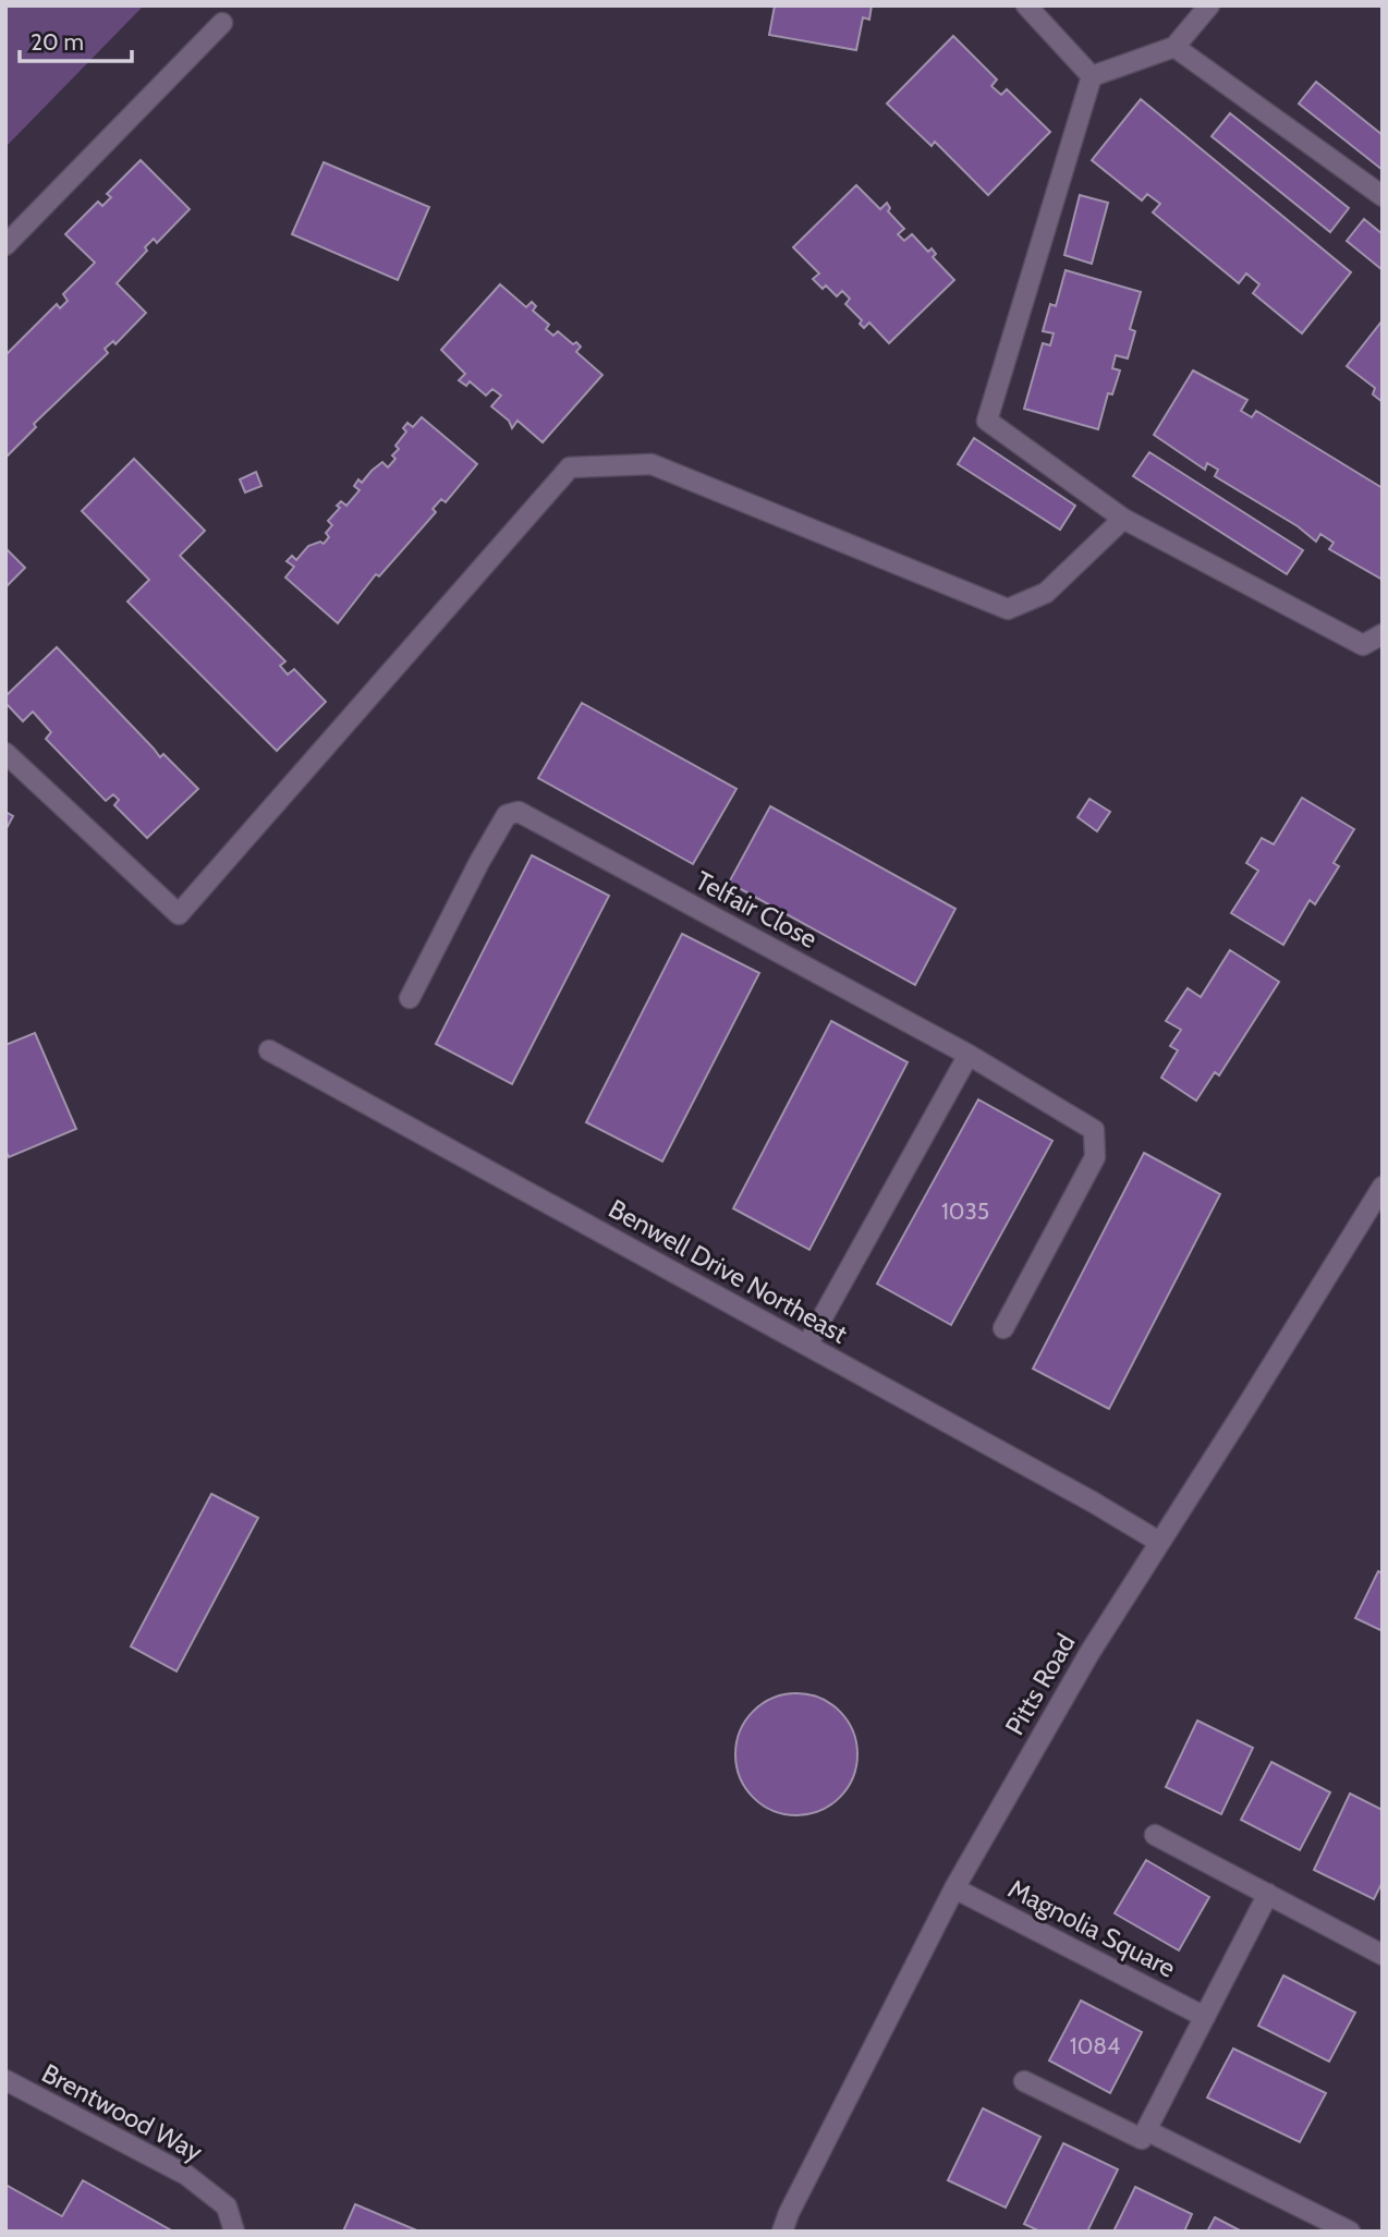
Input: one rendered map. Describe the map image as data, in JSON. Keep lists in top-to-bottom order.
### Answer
{
  "streets": {
    "street": [
      "Telfair Close",
      "Benwell Drive Northeast",
      "Pitts Road",
      "Magnolia Square",
      "Brentwood Way"
    ]
  },
  "crossings": [
    ["Benwell Drive Northeast", "Pitts Road"],
    ["Pitts Road", "Magnolia Square"]
  ],
  "house_numbers": ["1035", "1084"],
  "scale_bar": "20 m"
}
